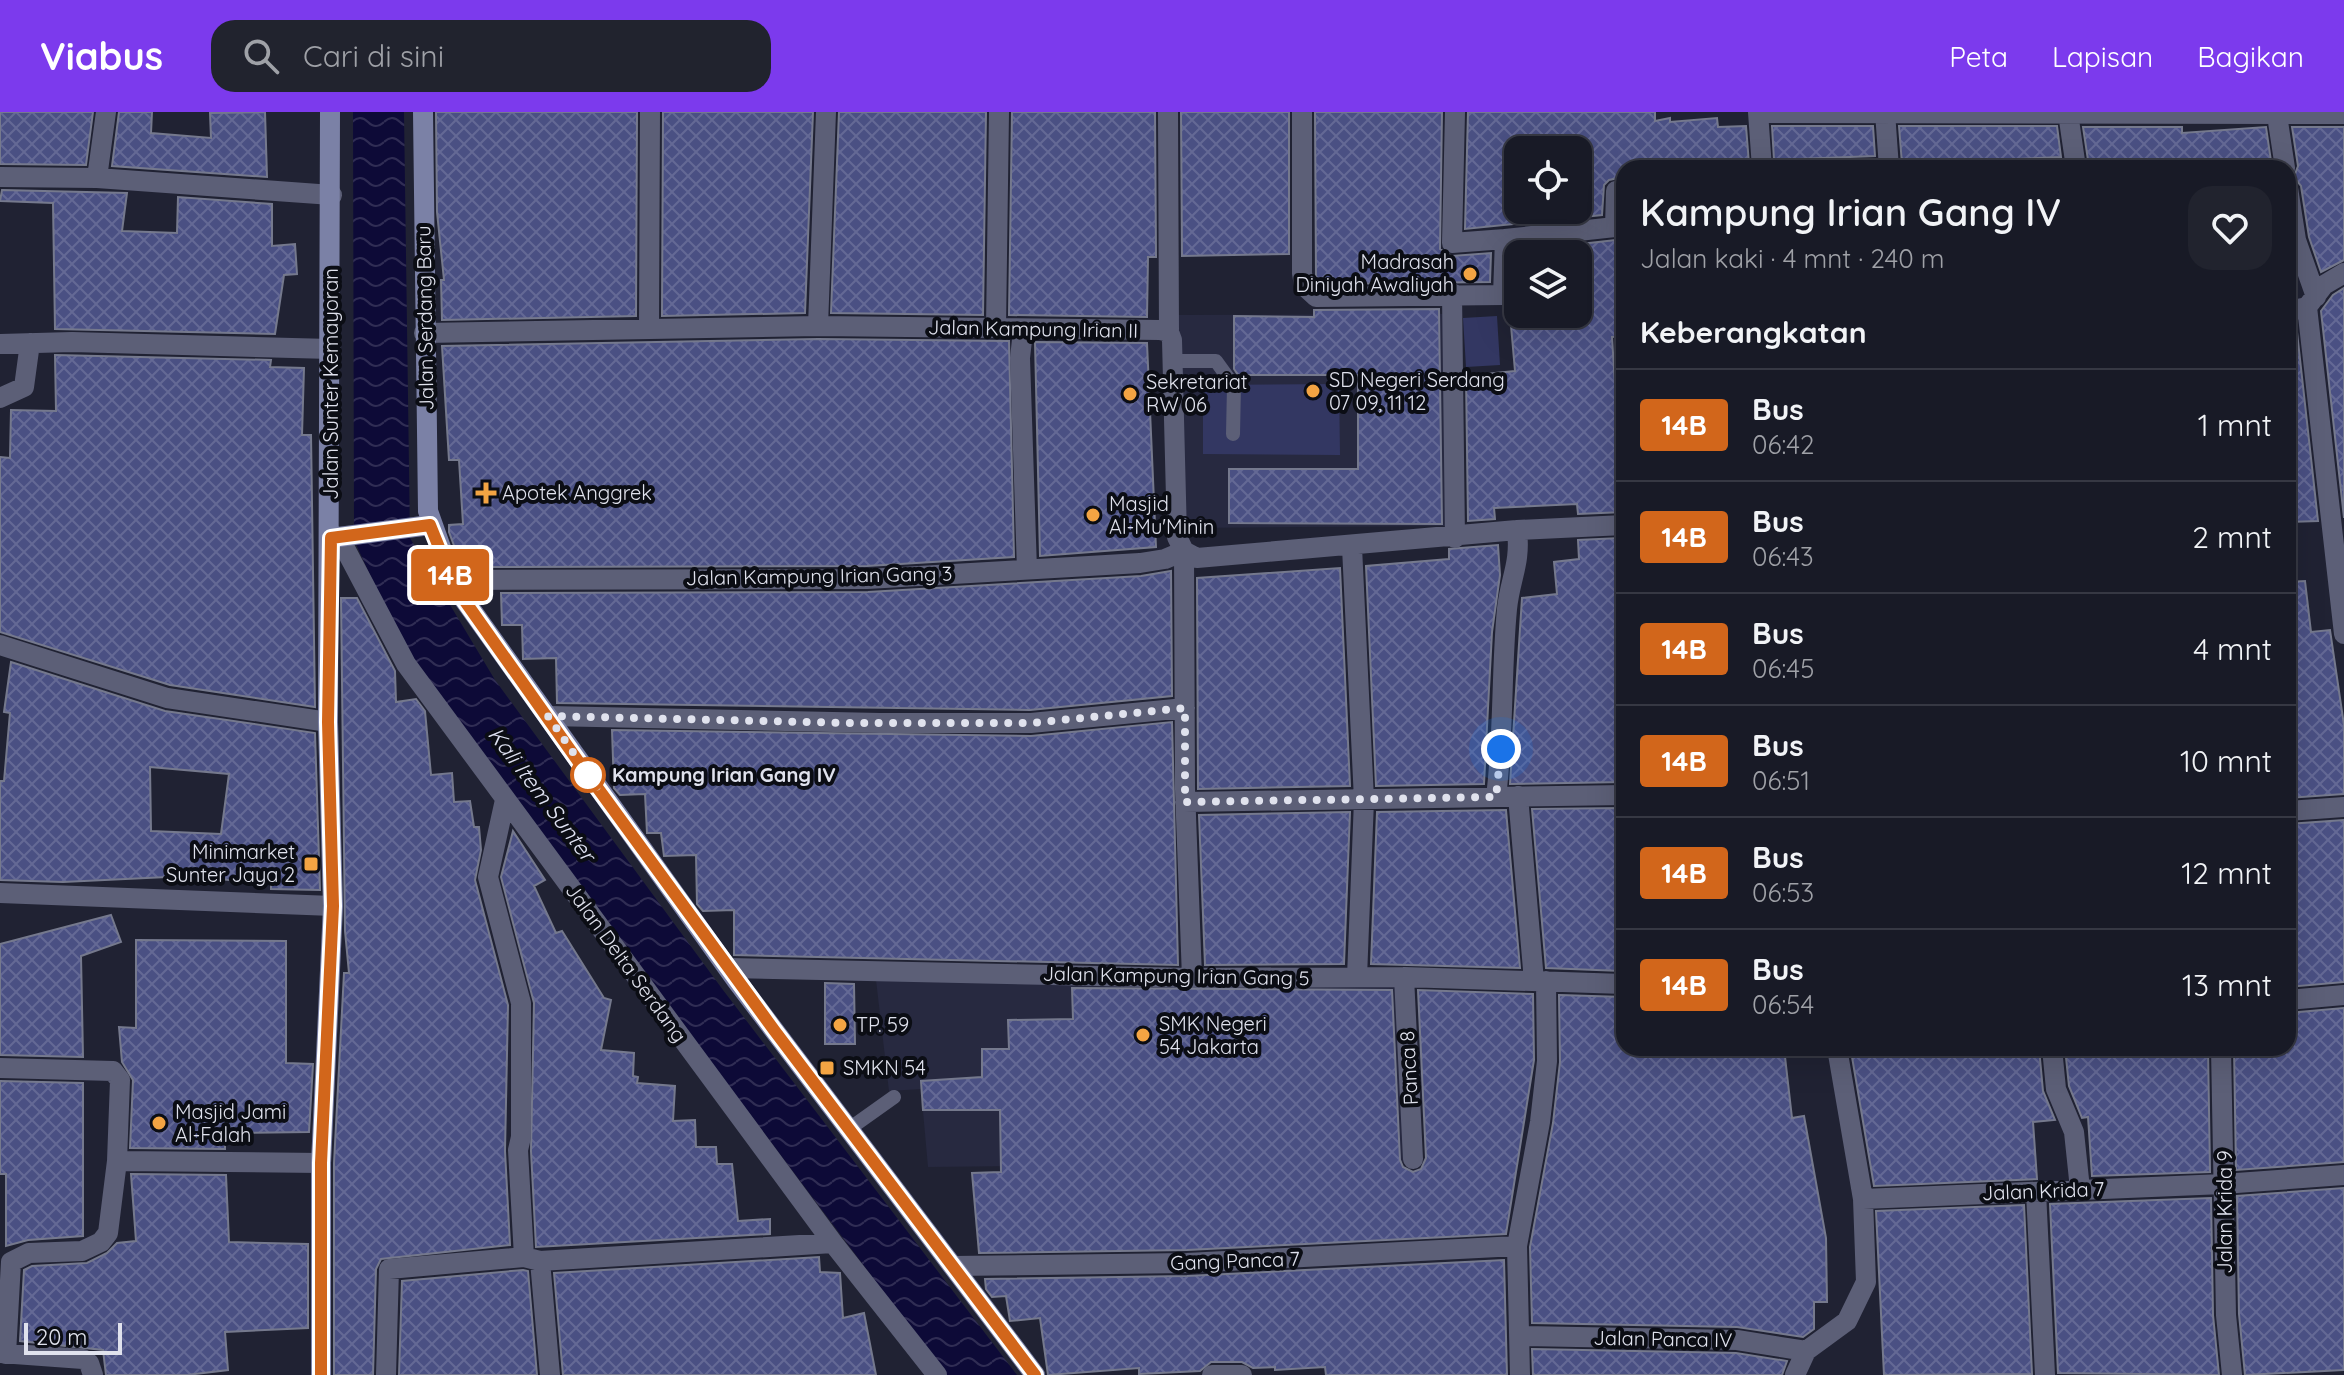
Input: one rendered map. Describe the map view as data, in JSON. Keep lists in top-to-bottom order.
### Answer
{
  "streets": {
    "main road": ["Jalan Serdang Baru", "Jalan Sunter Kemayoran"],
    "street": [
      "Jalan Kampung Irian II",
      "Jalan Kampung Irian Gang 3",
      "Jalan Delta Serdang",
      "Jalan Kampung Irian Gang 5",
      "Panca 8",
      "Jalan Krida 7",
      "Jalan Krida 9",
      "Gang Panca 7",
      "Jalan Panca IV"
    ]
  },
  "crossings": [
    ["Jalan Serdang Baru", "Jalan Kampung Irian II"],
    ["Jalan Sunter Kemayoran", "Jalan Delta Serdang"],
    ["Jalan Kampung Irian Gang 5", "Panca 8"],
    ["Jalan Krida 7", "Jalan Krida 9"]
  ],
  "water": ["Kali Item Sunter"],
  "places": {
    "other": [
      "Madrasah Diniyah Awaliyah",
      "SD Negeri Serdang 07 09, 11 12",
      "Sekretariat RW 06",
      "Masjid Al-Mu'Minin",
      "Kampung Irian Gang IV",
      "TP. 59",
      "SMK Negeri 54 Jakarta",
      "Masjid Jami Al-Falah"
    ],
    "health": ["Apotek Anggrek"],
    "transit": ["Minimarket Sunter Jaya 2", "SMKN 54"]
  },
  "lines": ["bus line 14B"],
  "scale_bar": "20 m",
  "page": {
    "header": "Viabus",
    "search": "Cari di sini",
    "nav": ["Peta", "Lapisan", "Bagikan"],
    "on_map": "14B",
    "heading": [
      ["Kampung Irian Gang IV", "Jalan kaki · 4 mnt · 240 m"],
      "Keberangkatan"
    ],
    "list": [
      {
        "mark": "14B",
        "name": "Bus",
        "note": "06:42",
        "value": "1 mnt"
      },
      {
        "mark": "14B",
        "name": "Bus",
        "note": "06:43",
        "value": "2 mnt"
      },
      {
        "mark": "14B",
        "name": "Bus",
        "note": "06:45",
        "value": "4 mnt"
      },
      {
        "mark": "14B",
        "name": "Bus",
        "note": "06:51",
        "value": "10 mnt"
      },
      {
        "mark": "14B",
        "name": "Bus",
        "note": "06:53",
        "value": "12 mnt"
      },
      {
        "mark": "14B",
        "name": "Bus",
        "note": "06:54",
        "value": "13 mnt"
      }
    ],
    "scale": "20 m"
  }
}
